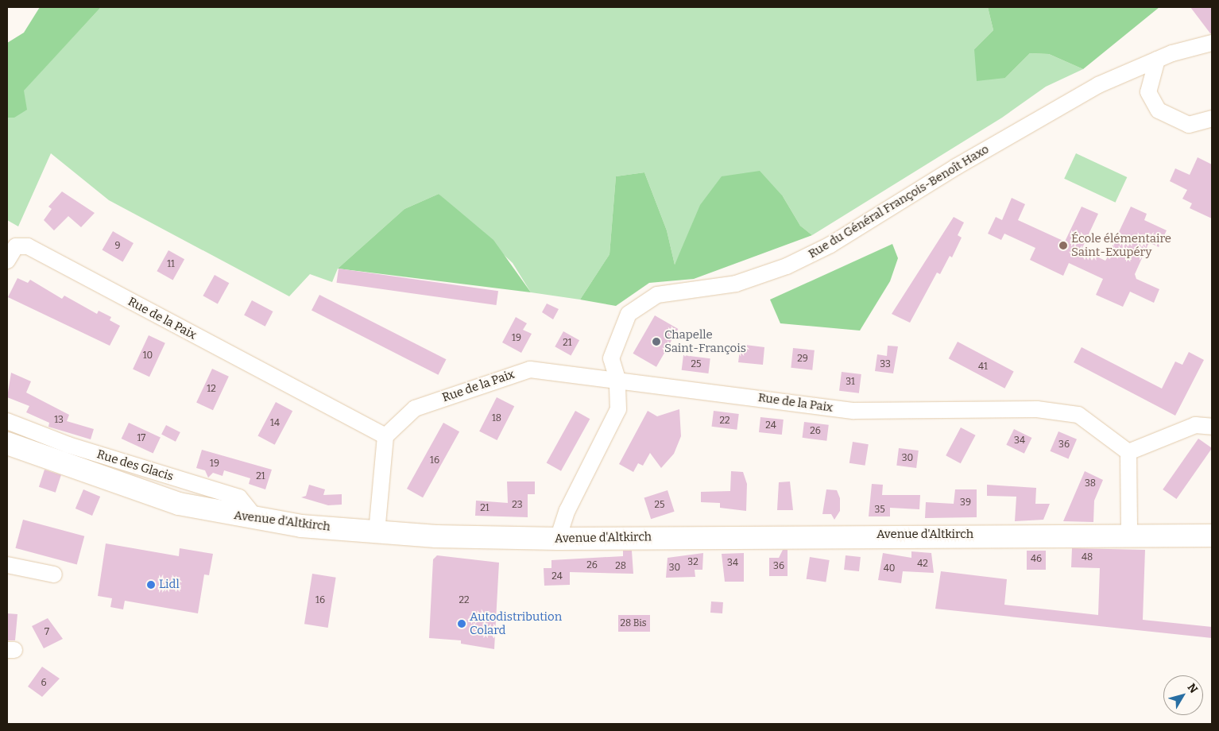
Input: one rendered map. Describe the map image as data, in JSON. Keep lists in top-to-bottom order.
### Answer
{
  "streets": {
    "street": [
      "Rue du Général François-Benoît Haxo",
      "Rue de la Paix",
      "Rue des Glacis",
      "Avenue d'Altkirch"
    ]
  },
  "crossings": [
    ["Rue du Général François-Benoît Haxo", "Rue de la Paix"],
    ["Rue du Général François-Benoît Haxo", "Avenue d'Altkirch"],
    ["Rue des Glacis", "Avenue d'Altkirch"]
  ],
  "places": [
    "École élémentaire Saint-Exupéry",
    "Chapelle Saint-François",
    "Lidl",
    "Autodistribution Colard"
  ],
  "house_numbers": [
    "9",
    "11",
    "19",
    "21",
    "10",
    "29",
    "25",
    "33",
    "41",
    "31",
    "12",
    "18",
    "13",
    "22",
    "14",
    "24",
    "26",
    "17",
    "34",
    "36",
    "30",
    "16",
    "19",
    "21",
    "38",
    "39",
    "23",
    "25",
    "21",
    "35",
    "48",
    "46",
    "32",
    "34",
    "42",
    "26",
    "28",
    "36",
    "30",
    "40",
    "24",
    "16",
    "22",
    "28 Bis",
    "7",
    "6"
  ],
  "north": "top right"
}
